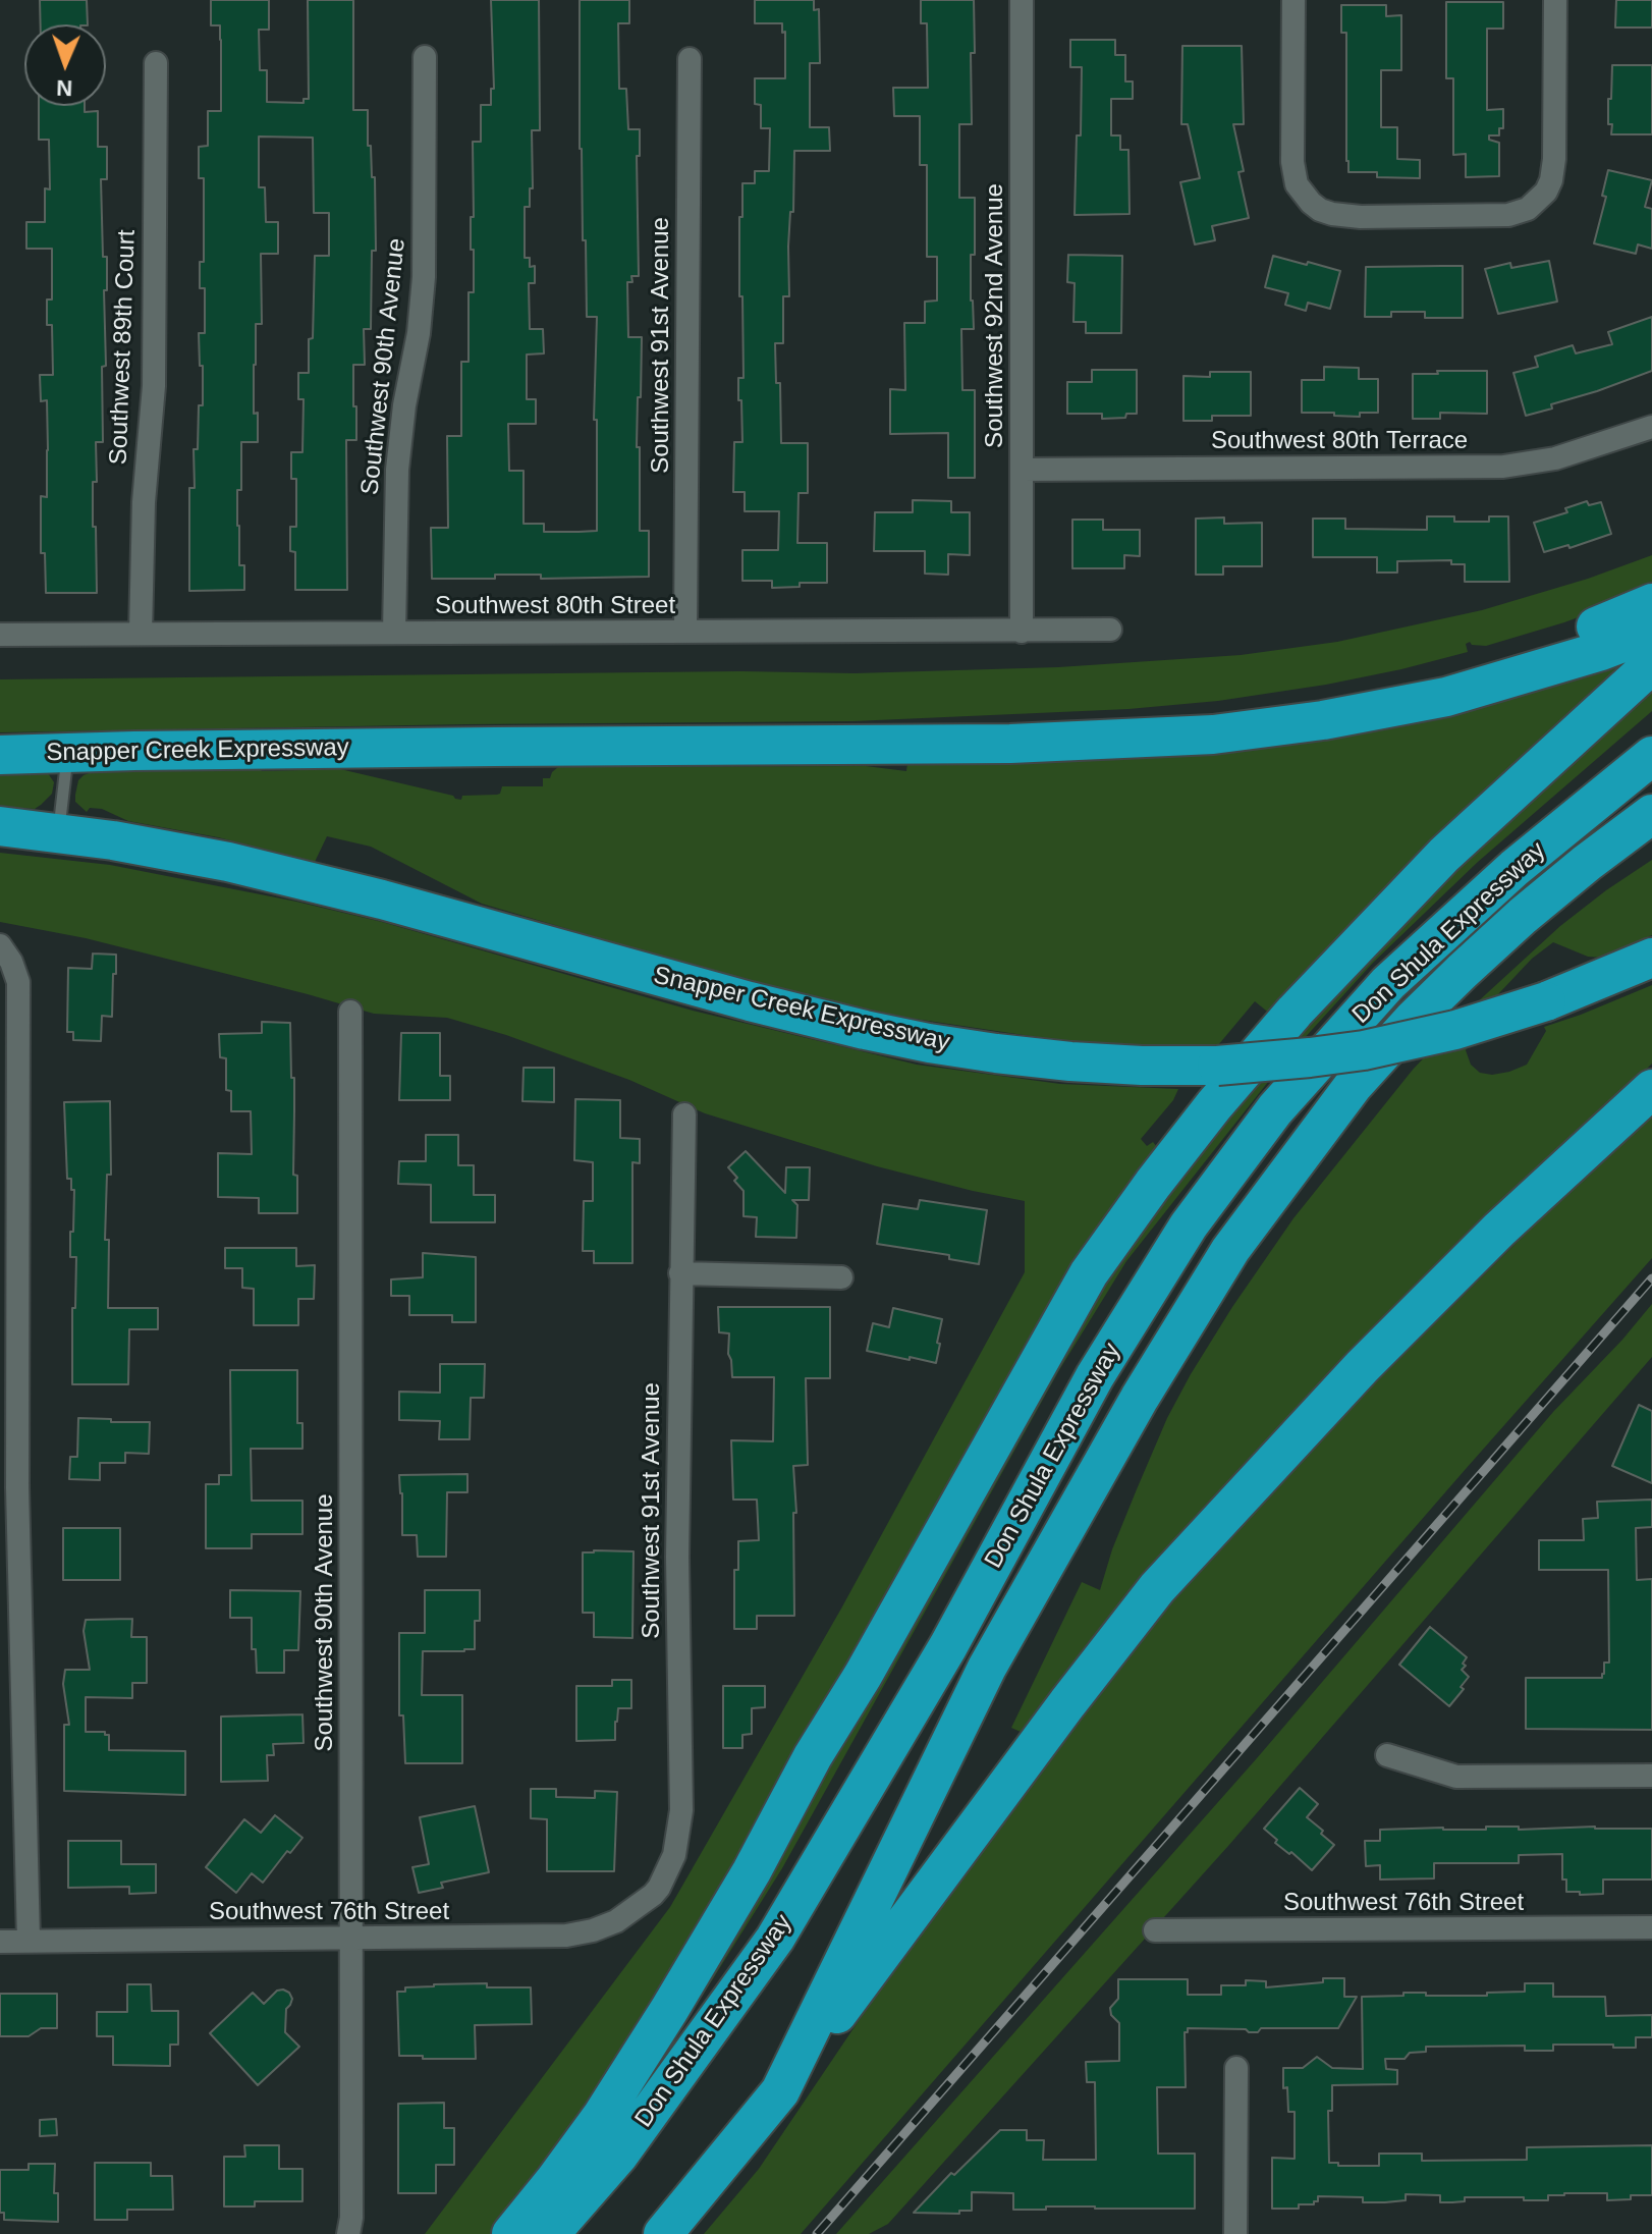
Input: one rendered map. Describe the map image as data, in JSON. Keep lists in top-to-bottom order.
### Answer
{
  "streets": {
    "highway": ["Snapper Creek Expressway", "Don Shula Expressway"],
    "street": [
      "Southwest 92nd Avenue",
      "Southwest 91st Avenue",
      "Southwest 89th Court",
      "Southwest 90th Avenue",
      "Southwest 80th Terrace",
      "Southwest 80th Street",
      "Southwest 76th Street"
    ]
  },
  "crossings": [
    ["Southwest 92nd Avenue", "Southwest 80th Terrace"],
    ["Southwest 92nd Avenue", "Southwest 80th Street"],
    ["Southwest 91st Avenue", "Southwest 80th Street"],
    ["Southwest 91st Avenue", "Southwest 76th Street"],
    ["Southwest 89th Court", "Southwest 80th Street"],
    ["Southwest 90th Avenue", "Southwest 80th Street"],
    ["Southwest 90th Avenue", "Southwest 76th Street"]
  ],
  "north": "bottom"
}
